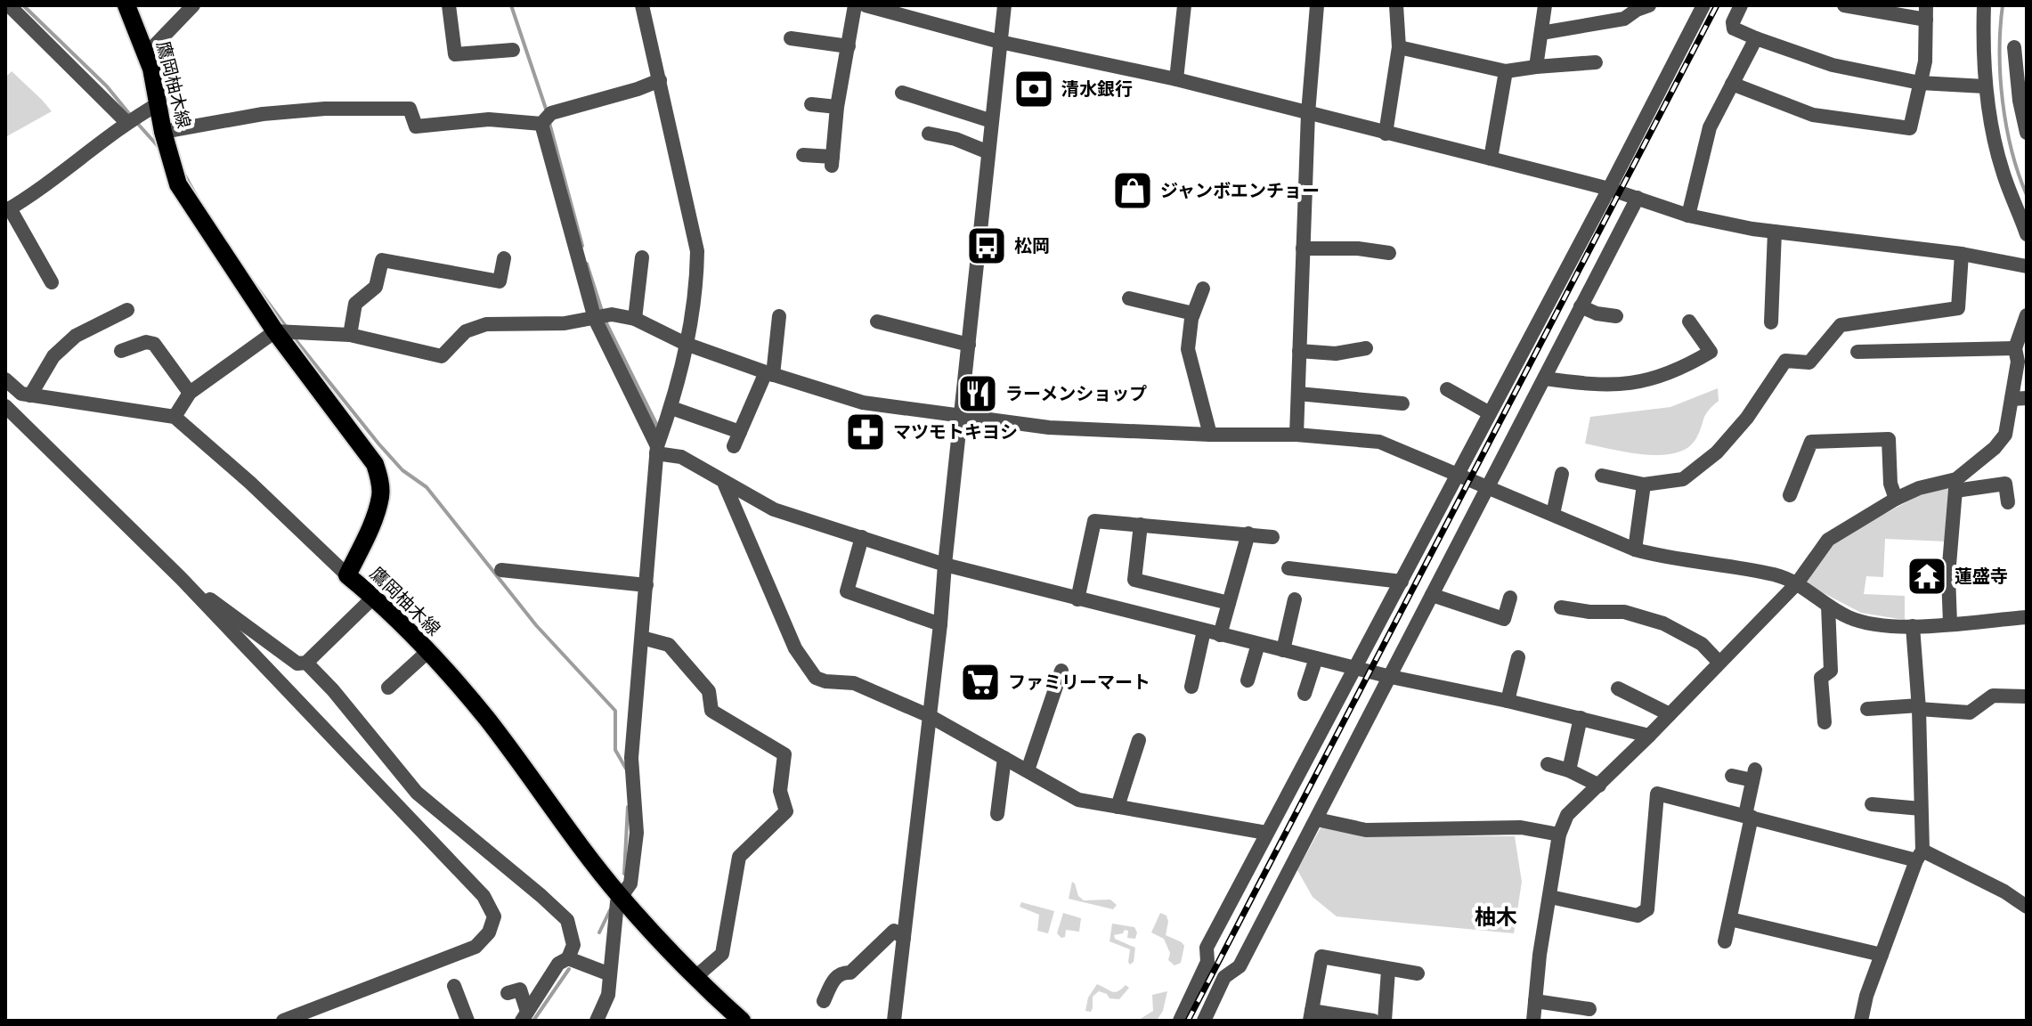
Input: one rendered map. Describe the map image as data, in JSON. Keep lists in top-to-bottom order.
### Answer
{
  "streets": {
    "main road": ["鷹岡柚木線"]
  },
  "districts": ["柚木"],
  "places": {
    "bank": ["清水銀行"],
    "shop": ["ジャンボエンチョー"],
    "bus stop": ["松岡"],
    "restaurant": ["ラーメンショップ"],
    "pharmacy": ["マツモトキヨシ"],
    "temple": ["蓮盛寺"],
    "supermarket": ["ファミリーマート"]
  }
}
